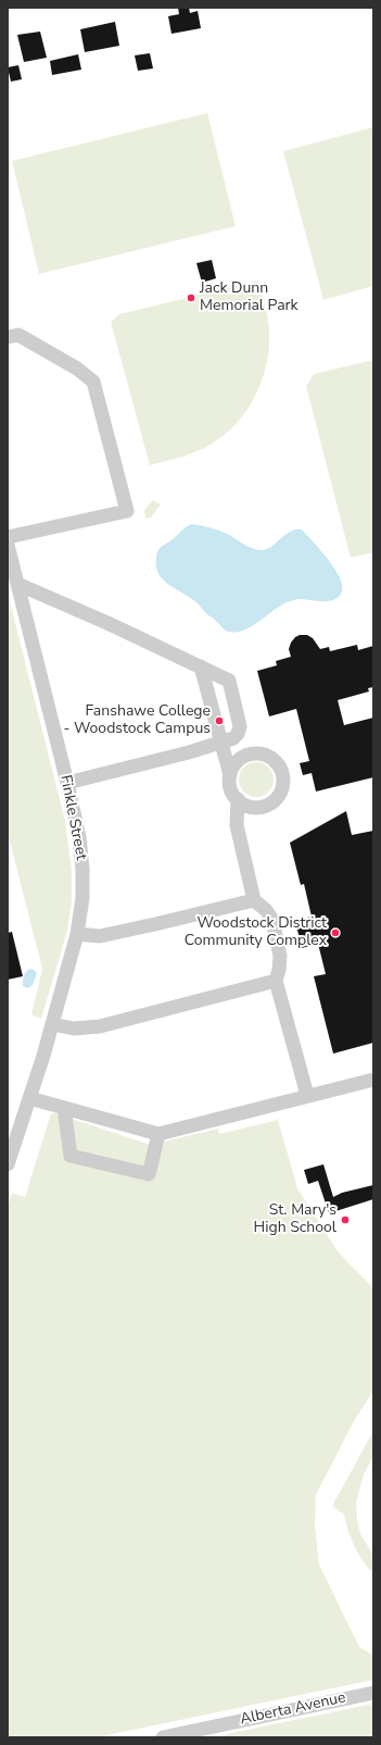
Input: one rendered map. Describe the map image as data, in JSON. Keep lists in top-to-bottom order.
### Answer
{
  "streets": {
    "street": ["Finkle Street", "Alberta Avenue"]
  },
  "places": [
    "Jack Dunn Memorial Park",
    "Fanshawe College - Woodstock Campus",
    "Woodstock District Community Complex",
    "St. Mary's High School"
  ]
}
